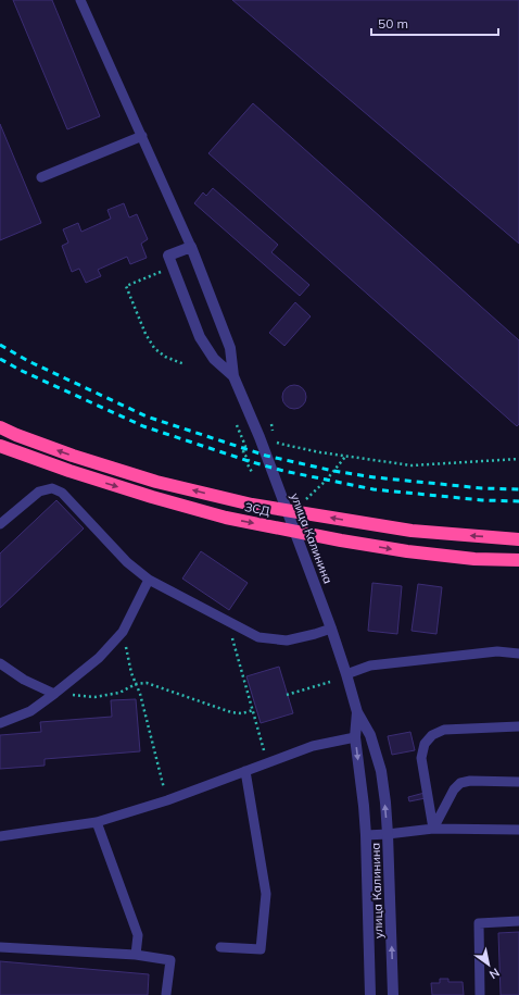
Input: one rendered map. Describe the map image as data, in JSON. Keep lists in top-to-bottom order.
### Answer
{
  "streets": {
    "highway": ["ЗСД"],
    "street": ["улица Калинина"]
  },
  "scale_bar": "50 m",
  "north": "bottom right"
}
